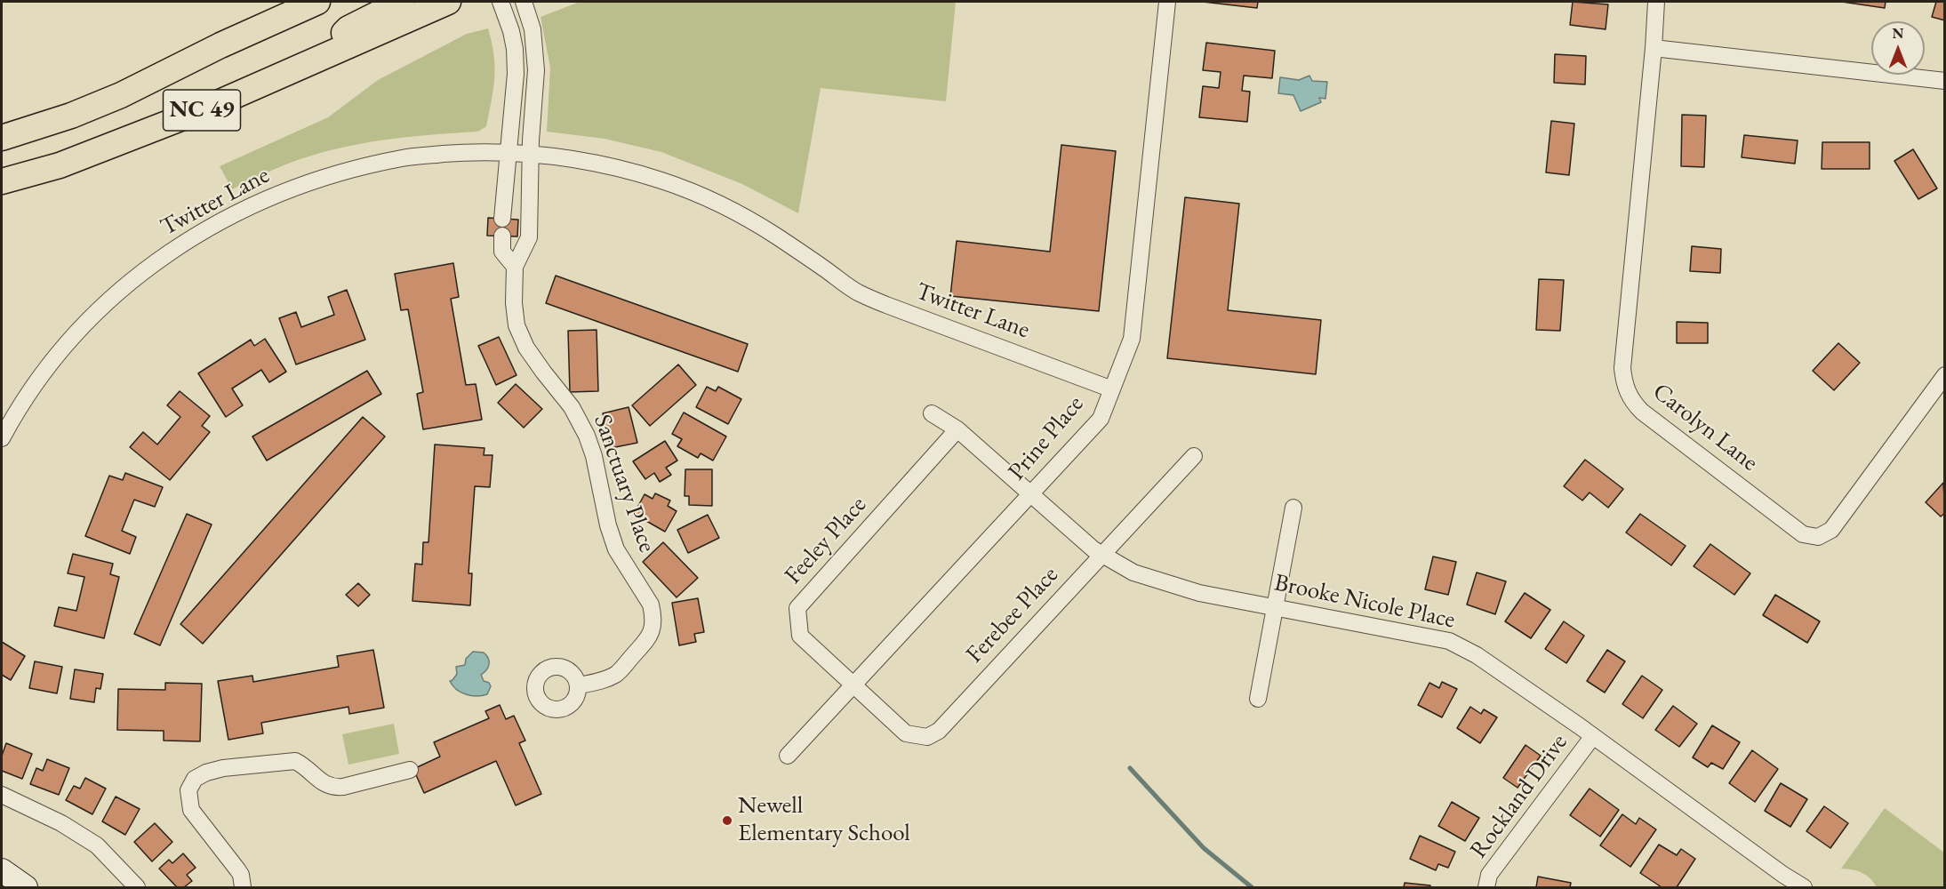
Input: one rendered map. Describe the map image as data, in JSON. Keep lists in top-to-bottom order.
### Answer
{
  "streets": {
    "main road": ["NC 49"],
    "street": [
      "Twitter Lane",
      "Carolyn Lane",
      "Prine Place",
      "Sanctuary Place",
      "Feeley Place",
      "Brooke Nicole Place",
      "Ferebee Place",
      "Rockland Drive"
    ]
  },
  "crossings": [
    ["Twitter Lane", "Prine Place"],
    ["Twitter Lane", "Sanctuary Place"],
    ["Prine Place", "Feeley Place"],
    ["Prine Place", "Brooke Nicole Place"],
    ["Prine Place", "Ferebee Place"],
    ["Feeley Place", "Brooke Nicole Place"],
    ["Feeley Place", "Ferebee Place"],
    ["Brooke Nicole Place", "Ferebee Place"],
    ["Brooke Nicole Place", "Rockland Drive"]
  ],
  "places": ["Newell Elementary School"],
  "north": "top"
}
